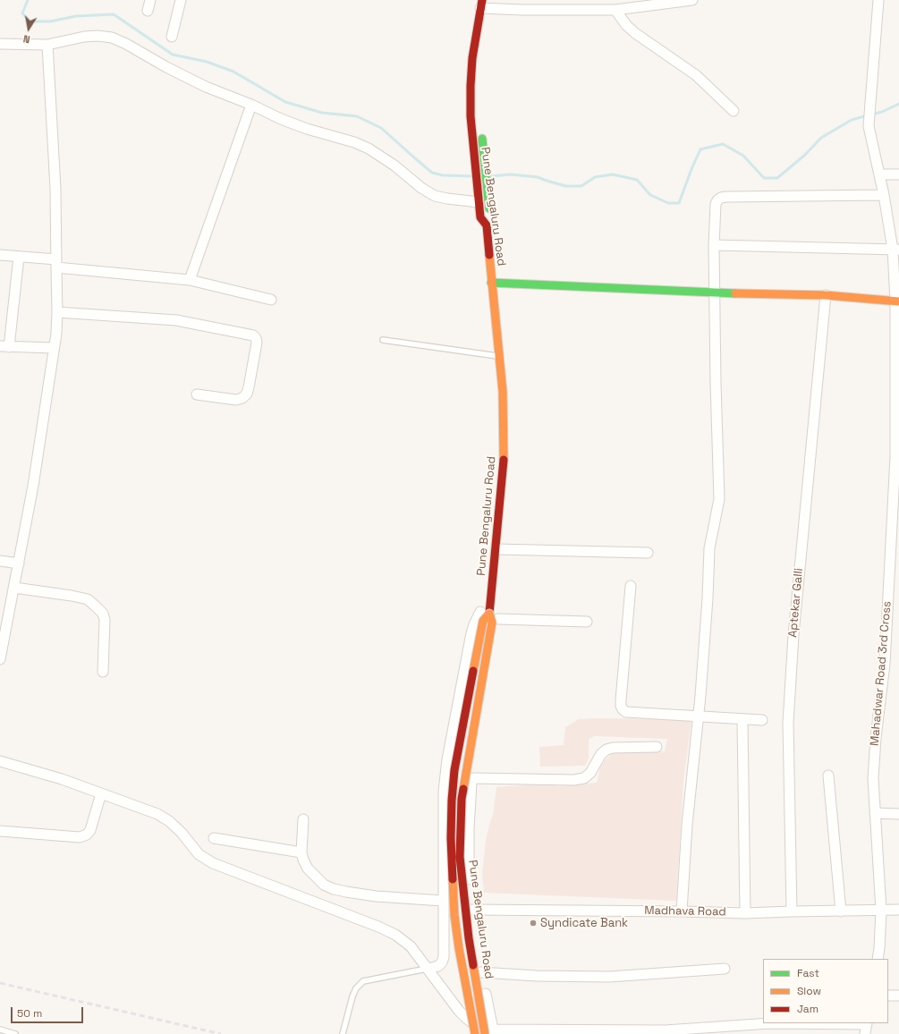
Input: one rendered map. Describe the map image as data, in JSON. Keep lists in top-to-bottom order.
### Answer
{
  "streets": {
    "main road": ["Pune Bengaluru Road"],
    "street": ["Aptekar Galli", "Mahadwar Road 3rd Cross", "Madhava Road"]
  },
  "crossings": [
    ["Aptekar Galli", "Madhava Road"],
    ["Mahadwar Road 3rd Cross", "Madhava Road"]
  ],
  "places": ["Syndicate Bank"],
  "legend": ["Fast", "Slow", "Jam"],
  "scale_bar": "50 m",
  "north": "bottom"
}
